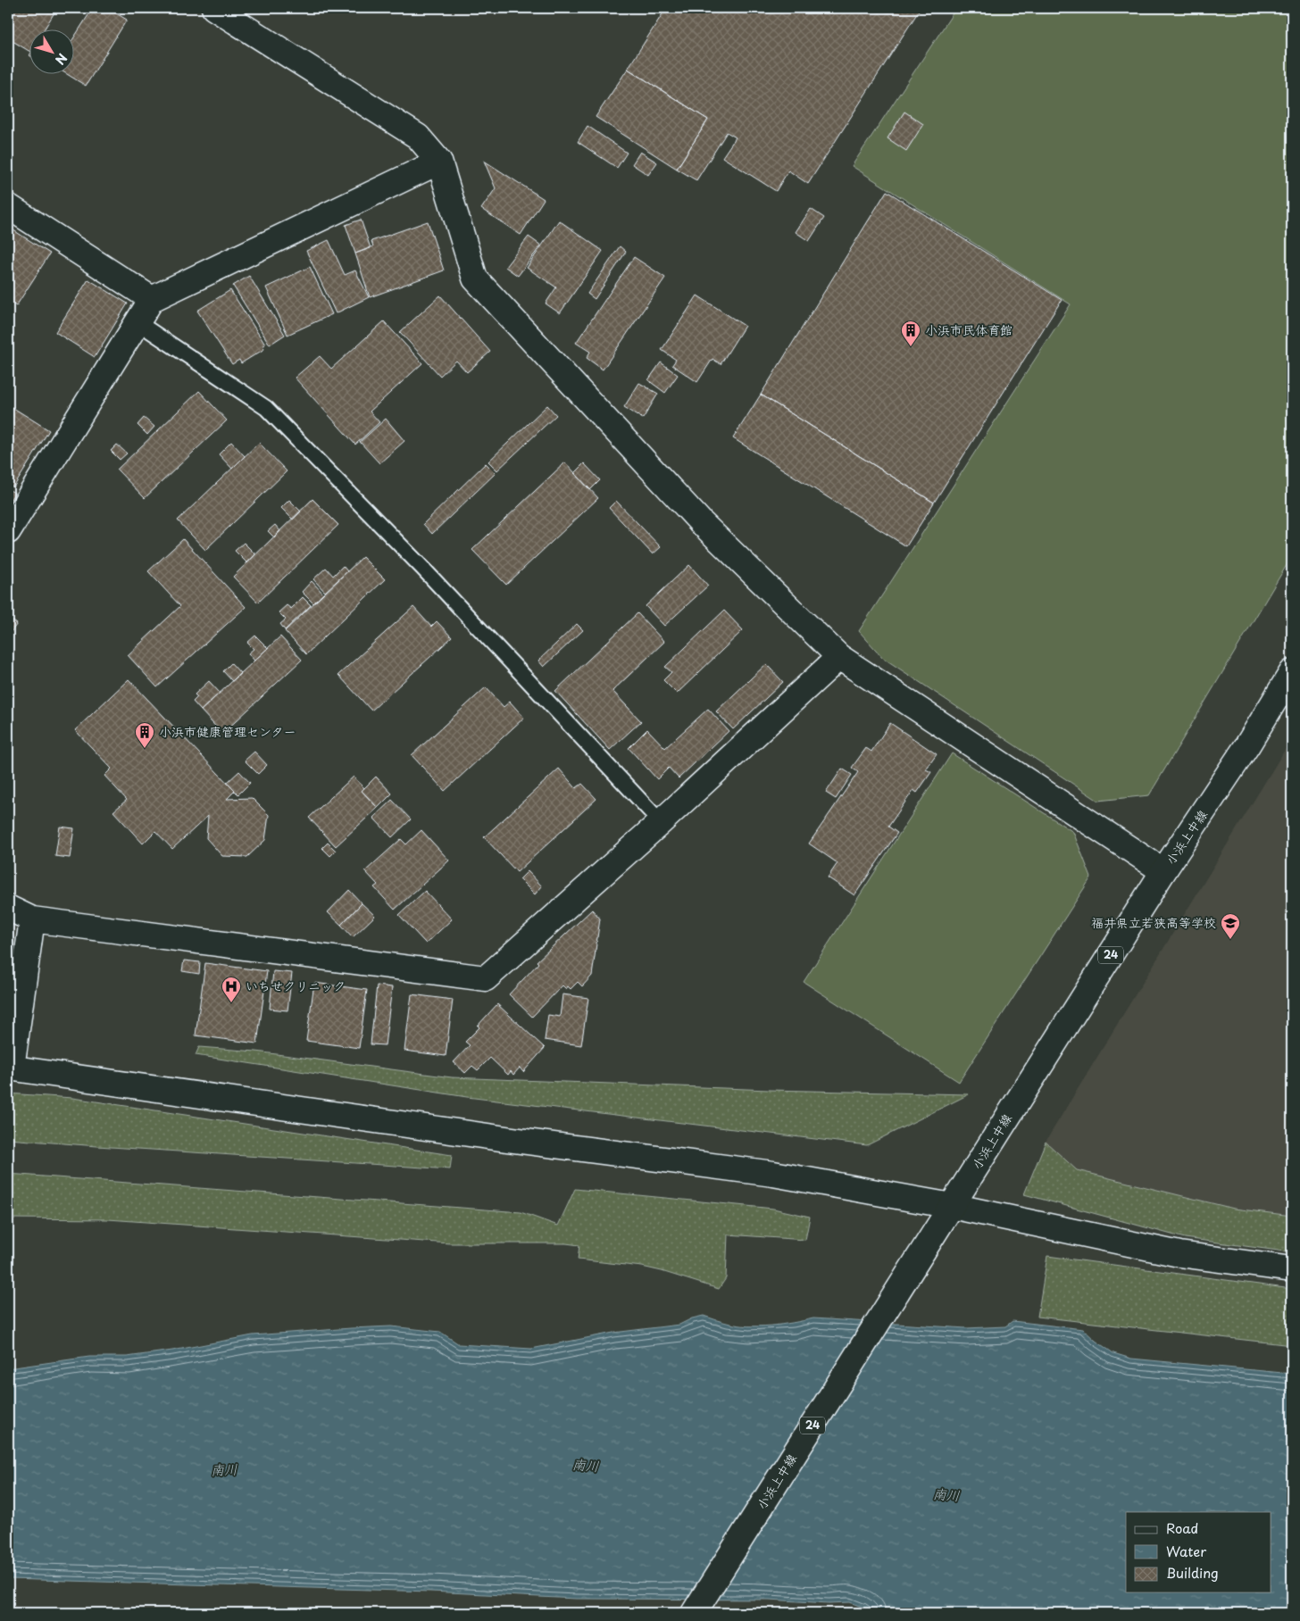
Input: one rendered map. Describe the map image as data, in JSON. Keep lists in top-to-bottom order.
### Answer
{
  "streets": {
    "street": ["小浜上中線", "24"]
  },
  "water": ["南川"],
  "places": {
    "building": ["小浜市民体育館", "小浜市健康管理センター"],
    "school or university": ["福井県立若狭高等学校"],
    "hospital": ["いちせクリニック"]
  },
  "legend": ["Road", "Water", "Building"],
  "north": "bottom right"
}
